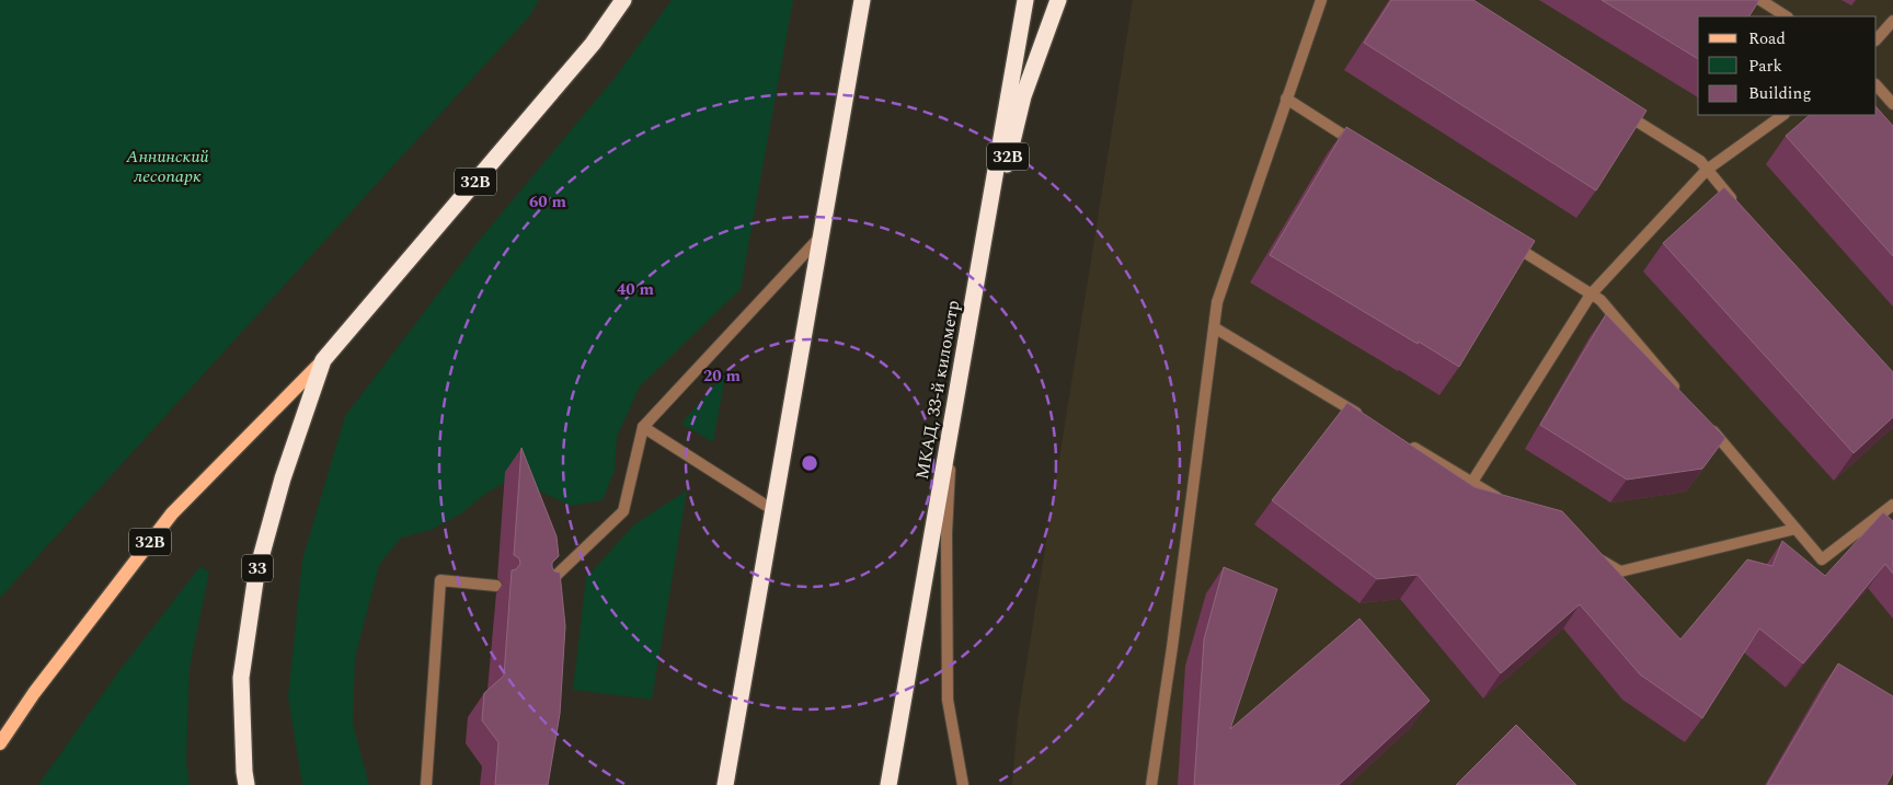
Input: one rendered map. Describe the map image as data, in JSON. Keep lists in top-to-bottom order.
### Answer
{
  "streets": {
    "highway": ["32B", "МКАД, 33-й километр", "33"]
  },
  "crossings": [
    ["32B", "МКАД, 33-й километр"],
    ["32B", "33"]
  ],
  "parks": ["Аннинский лесопарк"],
  "legend": ["Road", "Park", "Building"],
  "rings": ["60 m", "40 m", "20 m"]
}
